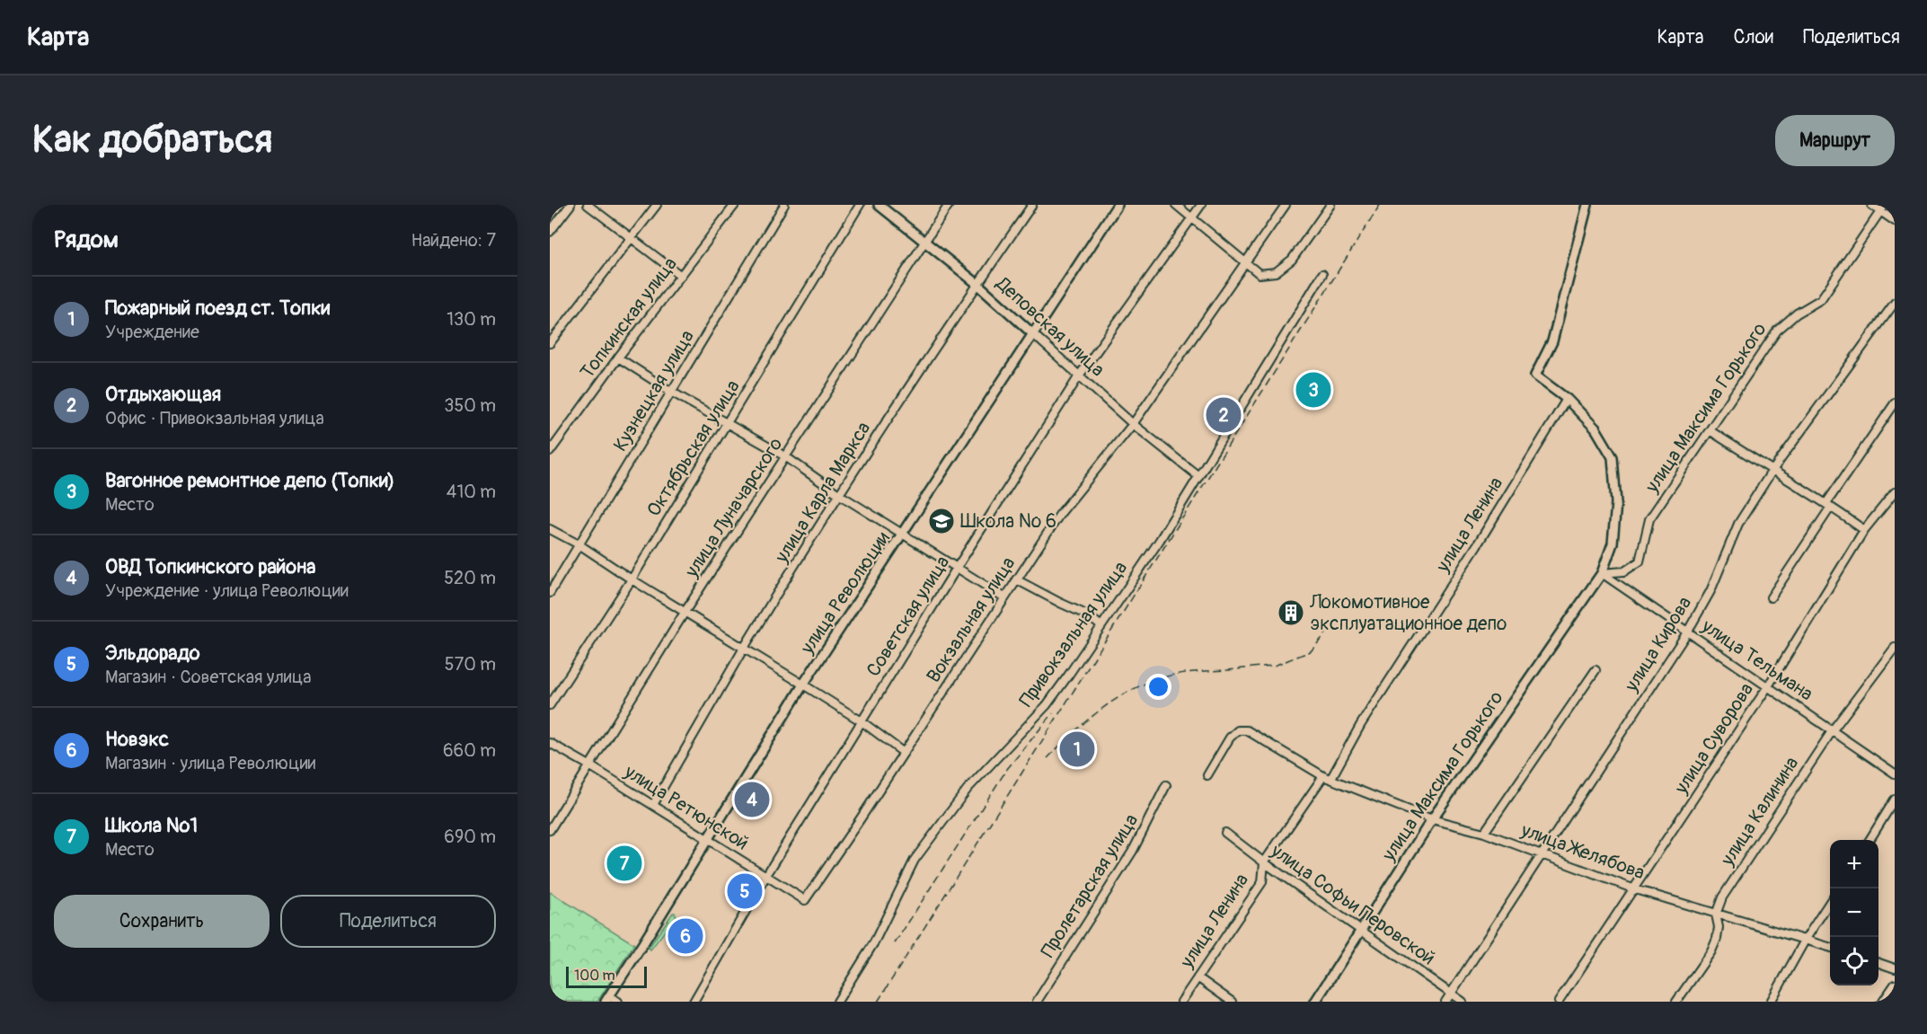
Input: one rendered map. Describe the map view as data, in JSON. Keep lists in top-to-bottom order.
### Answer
{
  "streets": {
    "street": [
      "Топкинская улица",
      "Деповская улица",
      "Кузнецкая улица",
      "улица Максима Горького",
      "Октябрьская улица",
      "улица Карла Маркса",
      "улица Луначарского",
      "улица Ленина",
      "улица Революции",
      "Советская улица",
      "Вокзальная улица",
      "Привокзальная улица",
      "улица Кирова",
      "улица Тельмана",
      "улица Суворова",
      "улица Ретюнской",
      "улица Калинина",
      "улица Желябова",
      "Пролетарская улица",
      "улица Софьи Перовской"
    ]
  },
  "crossings": [
    ["Деповская улица", "улица Карла Маркса"],
    ["Деповская улица", "улица Луначарского"],
    ["Деповская улица", "улица Революции"],
    ["Деповская улица", "Советская улица"],
    ["Деповская улица", "Вокзальная улица"],
    ["Деповская улица", "Привокзальная улица"],
    ["улица Максима Горького", "улица Ленина"],
    ["улица Максима Горького", "улица Тельмана"],
    ["улица Максима Горького", "улица Желябова"],
    ["улица Максима Горького", "улица Софьи Перовской"],
    ["улица Карла Маркса", "улица Ретюнской"],
    ["улица Луначарского", "улица Ретюнской"],
    ["улица Ленина", "улица Желябова"],
    ["улица Ленина", "улица Софьи Перовской"],
    ["улица Революции", "улица Ретюнской"],
    ["Советская улица", "улица Ретюнской"],
    ["Вокзальная улица", "улица Ретюнской"],
    ["улица Кирова", "улица Тельмана"],
    ["улица Кирова", "улица Желябова"],
    ["улица Кирова", "улица Софьи Перовской"],
    ["улица Тельмана", "улица Суворова"],
    ["улица Тельмана", "улица Калинина"],
    ["улица Суворова", "улица Желябова"],
    ["улица Калинина", "улица Желябова"]
  ],
  "places": {
    "school or university": ["Школа № 6"],
    "building": ["Локомотивное эксплуатационное депо"]
  },
  "scale_bar": "100 m",
  "page": {
    "header": "Карта",
    "nav": ["Карта", "Слои", "Поделиться"],
    "buttons": [
      "Маршрут",
      ["Сохранить", "Поделиться"]
    ],
    "title": "Как добраться",
    "heading": ["Рядом", "Найдено: 7"],
    "list": [
      {
        "mark": "1",
        "name": "Пожарный поезд ст. Топки",
        "note": "Учреждение",
        "value": "130 m"
      },
      {
        "mark": "2",
        "name": "Отдыхающая",
        "note": "Офис · Привокзальная улица",
        "value": "350 m"
      },
      {
        "mark": "3",
        "name": "Вагонное ремонтное депо (Топки)",
        "note": "Место",
        "value": "410 m"
      },
      {
        "mark": "4",
        "name": "ОВД Топкинского района",
        "note": "Учреждение · улица Революции",
        "value": "520 m"
      },
      {
        "mark": "5",
        "name": "Эльдорадо",
        "note": "Магазин · Советская улица",
        "value": "570 m"
      },
      {
        "mark": "6",
        "name": "Новэкс",
        "note": "Магазин · улица Революции",
        "value": "660 m"
      },
      {
        "mark": "7",
        "name": "Школа №1",
        "note": "Место",
        "value": "690 m"
      }
    ],
    "pins": [
      "3",
      "2",
      "1",
      "4",
      "7",
      "5",
      "6"
    ],
    "map_buttons": ["+", "−"],
    "scale": "100 m"
  }
}
